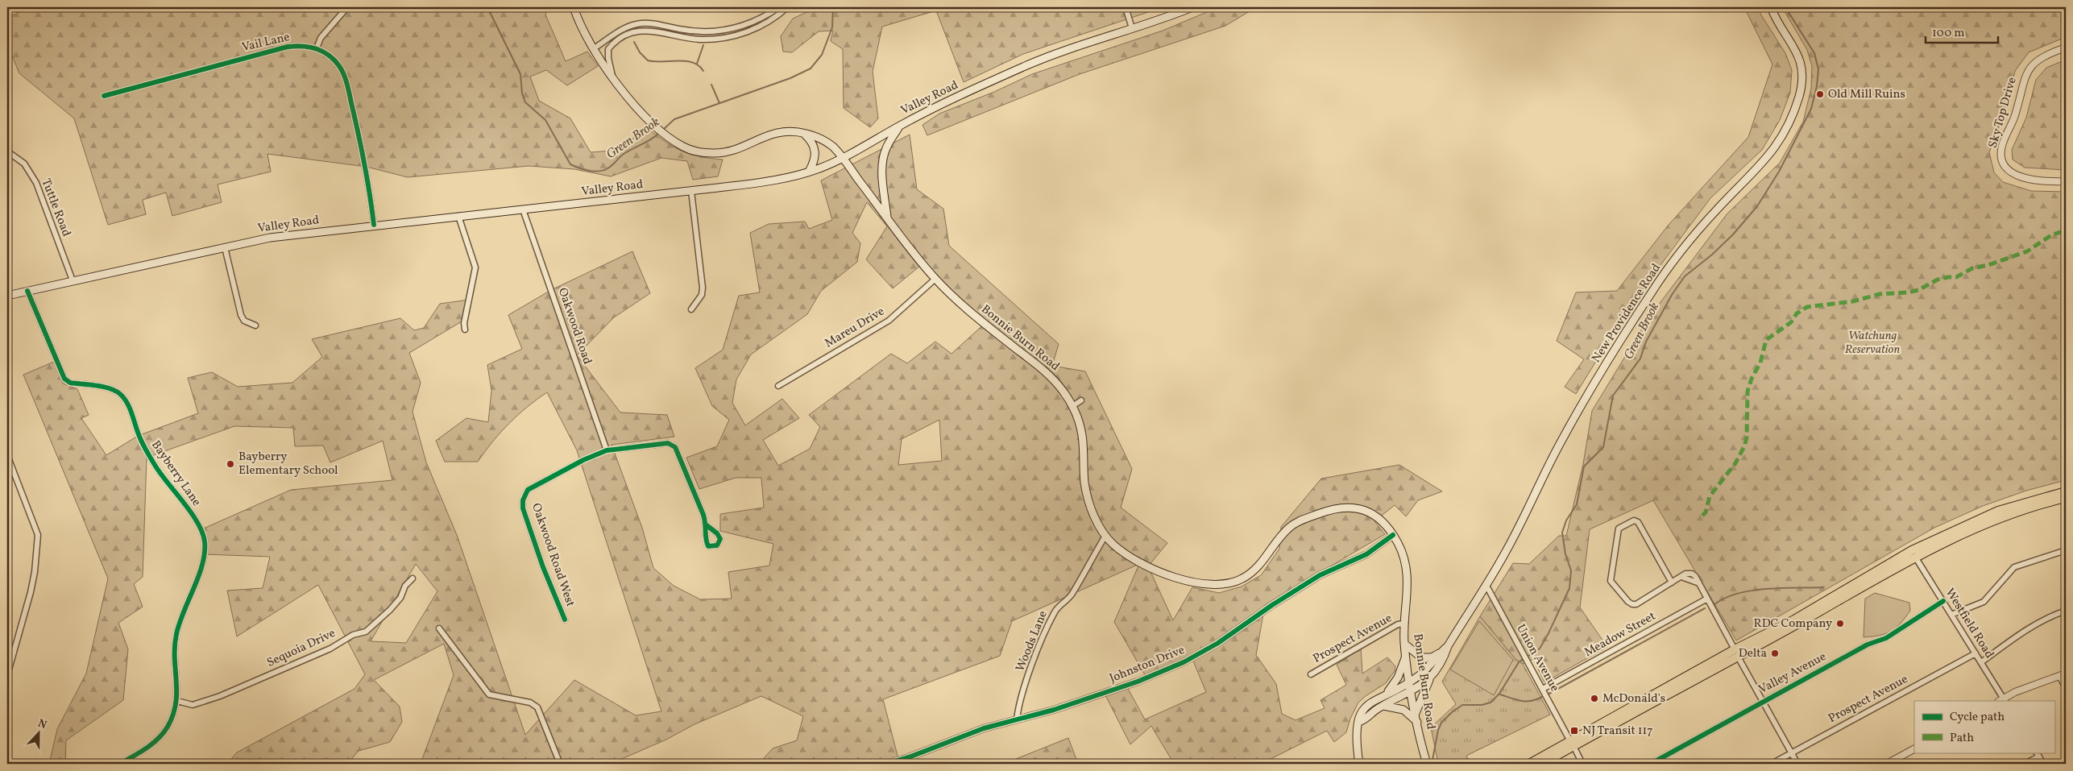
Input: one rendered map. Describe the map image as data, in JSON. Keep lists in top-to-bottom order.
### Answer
{
  "streets": {
    "main road": ["Valley Road", "New Providence Road", "Bonnie Burn Road"],
    "street": [
      "Vail Lane",
      "Sky Top Drive",
      "Tuttle Road",
      "Oakwood Road",
      "Mareu Drive",
      "Bayberry Lane",
      "Oakwood Road West",
      "Westfield Road",
      "Meadow Street",
      "Prospect Avenue",
      "Woods Lane",
      "Sequoia Drive",
      "Union Avenue",
      "Johnston Drive",
      "Valley Avenue"
    ]
  },
  "crossings": [
    ["Vail Lane", "Valley Road"],
    ["Valley Road", "Tuttle Road"],
    ["Valley Road", "Oakwood Road"],
    ["Valley Road", "Bonnie Burn Road"],
    ["Valley Road", "Bayberry Lane"],
    ["New Providence Road", "Bonnie Burn Road"],
    ["New Providence Road", "Union Avenue"],
    ["Oakwood Road", "Oakwood Road West"],
    ["Mareu Drive", "Bonnie Burn Road"],
    ["Bonnie Burn Road", "Prospect Avenue"],
    ["Bonnie Burn Road", "Woods Lane"],
    ["Bonnie Burn Road", "Johnston Drive"],
    ["Bayberry Lane", "Sequoia Drive"],
    ["Westfield Road", "Prospect Avenue"],
    ["Westfield Road", "Valley Avenue"],
    ["Meadow Street", "Union Avenue"],
    ["Woods Lane", "Johnston Drive"]
  ],
  "water": ["Green Brook"],
  "parks": ["Watchung Reservation"],
  "places": {
    "other": [
      "Old Mill Ruins",
      "Bayberry Elementary School",
      "RDC Company",
      "Delta",
      "McDonald's"
    ],
    "transit": ["NJ Transit 117"]
  },
  "legend": ["Cycle path", "Path"],
  "scale_bar": "100 m",
  "north": "top"
}
